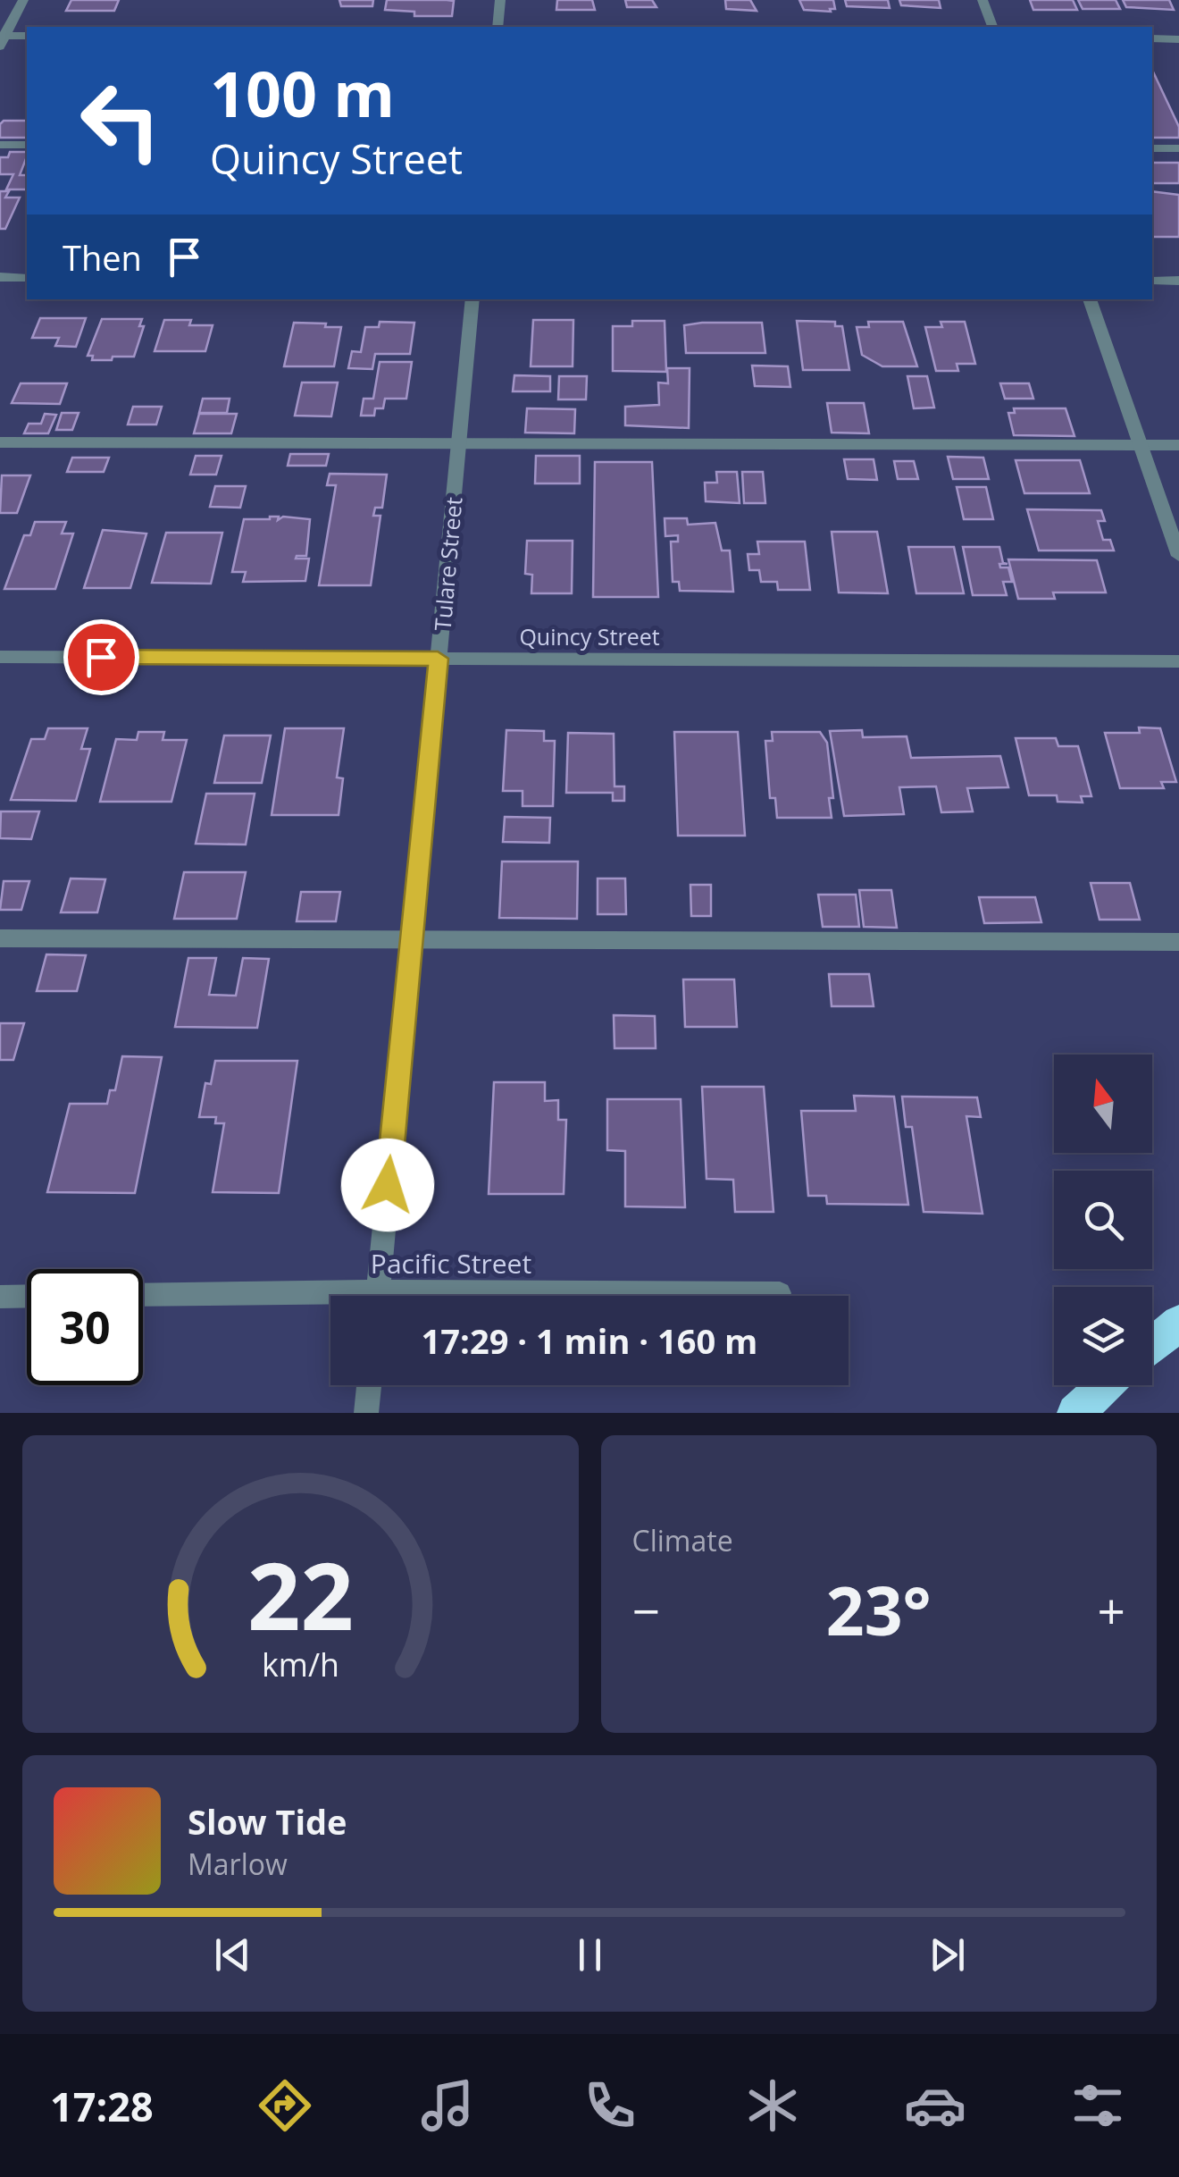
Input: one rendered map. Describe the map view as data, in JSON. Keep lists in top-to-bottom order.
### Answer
{
  "streets": {
    "street": ["Tulare Street", "Quincy Street", "Pacific Street"]
  },
  "crossings": [
    ["Tulare Street", "Quincy Street"]
  ],
  "north": "top",
  "page": {
    "turn": ["100 m", "Quincy Street"],
    "then": "Then",
    "limit": "30",
    "trip": "17:29 · 1 min · 160 m",
    "tile": "Climate",
    "heat": ["−", "23°", "+"],
    "song": ["Slow Tide", "Marlow"],
    "tabs": "17:28",
    "gauge": ["22", "km/h"]
  }
}
